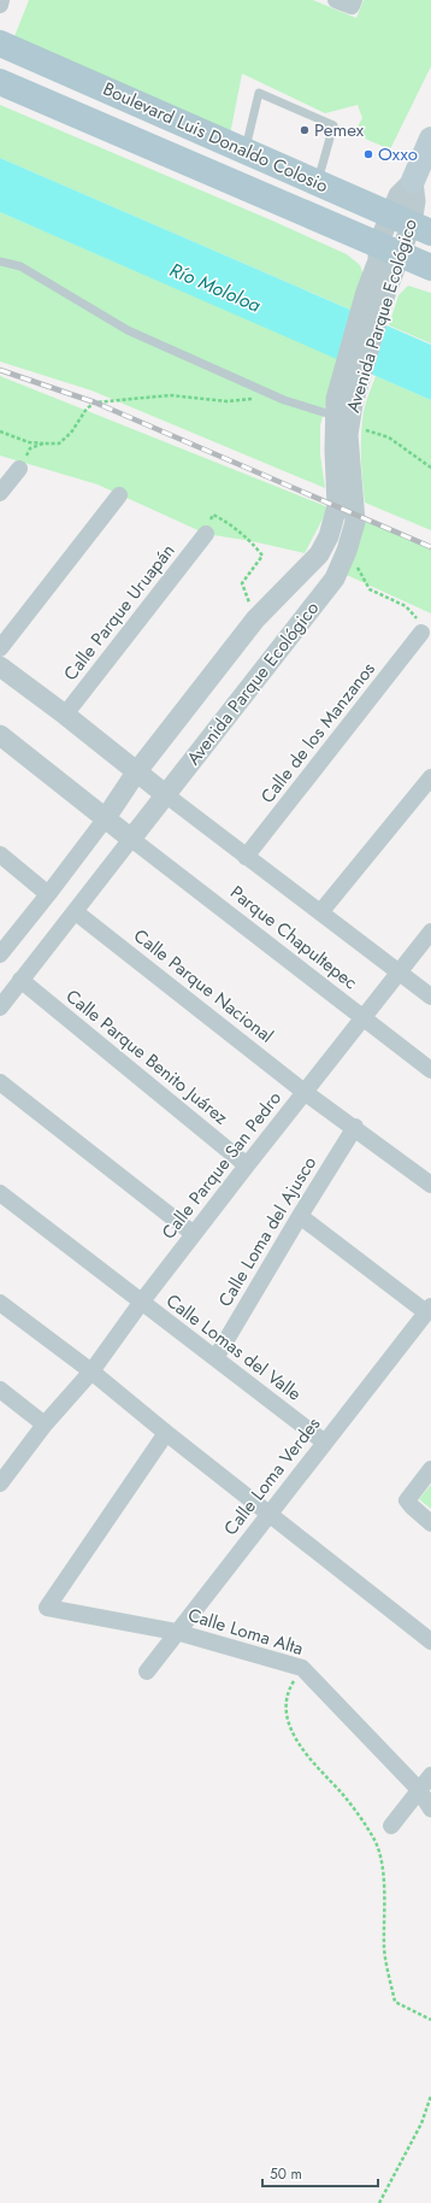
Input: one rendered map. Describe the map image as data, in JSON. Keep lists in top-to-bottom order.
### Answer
{
  "streets": {
    "main road": ["Boulevard Luis Donaldo Colosio"],
    "street": [
      "Avenida Parque Ecológico",
      "Calle Parque Uruapán",
      "Calle de los Manzanos",
      "Parque Chapultepec",
      "Calle Parque Nacional",
      "Calle Parque Benito Juárez",
      "Calle Parque San Pedro",
      "Calle Loma del Ajusco",
      "Calle Lomas del Valle",
      "Calle Loma Verdes",
      "Calle Loma Alta"
    ]
  },
  "crossings": [
    ["Boulevard Luis Donaldo Colosio", "Avenida Parque Ecológico"],
    ["Avenida Parque Ecológico", "Parque Chapultepec"],
    ["Avenida Parque Ecológico", "Calle Parque Nacional"],
    ["Avenida Parque Ecológico", "Calle Parque Benito Juárez"],
    ["Calle de los Manzanos", "Parque Chapultepec"],
    ["Parque Chapultepec", "Calle Parque San Pedro"],
    ["Calle Parque Nacional", "Calle Parque San Pedro"],
    ["Calle Parque Nacional", "Calle Loma del Ajusco"],
    ["Calle Parque Benito Juárez", "Calle Parque San Pedro"],
    ["Calle Parque San Pedro", "Calle Lomas del Valle"],
    ["Calle Loma del Ajusco", "Calle Lomas del Valle"],
    ["Calle Lomas del Valle", "Calle Loma Verdes"],
    ["Calle Loma Verdes", "Calle Loma Alta"]
  ],
  "water": ["Río Mololoa"],
  "places": ["Pemex", "Oxxo"],
  "scale_bar": "50 m"
}
